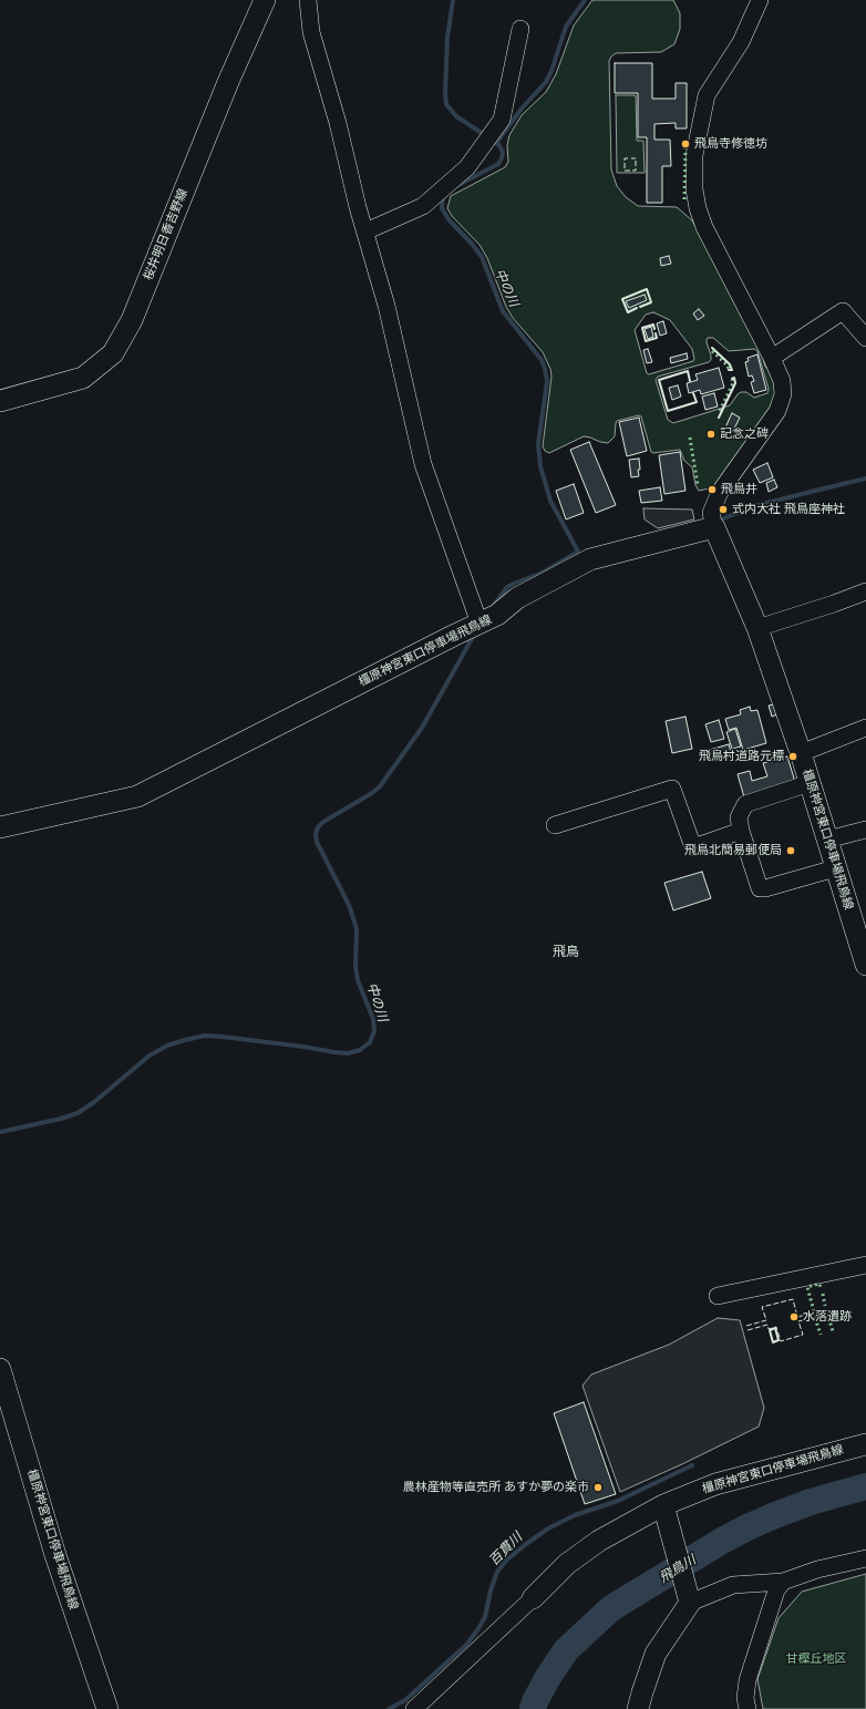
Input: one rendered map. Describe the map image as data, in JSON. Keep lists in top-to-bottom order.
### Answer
{
  "streets": {
    "main road": ["桜井明日香吉野線", "橿原神宮東口停車場飛鳥線"]
  },
  "districts": ["飛鳥"],
  "water": ["中の川", "百貫川", "飛鳥川"],
  "parks": ["甘樫丘地区"],
  "places": [
    "飛鳥寺修徳坊",
    "記念之碑",
    "飛鳥井",
    "式内大社 飛鳥座神社",
    "飛鳥村道路元標",
    "飛鳥北簡易郵便局",
    "水落遺跡",
    "農林産物等直売所 あすか夢の楽市"
  ]
}
